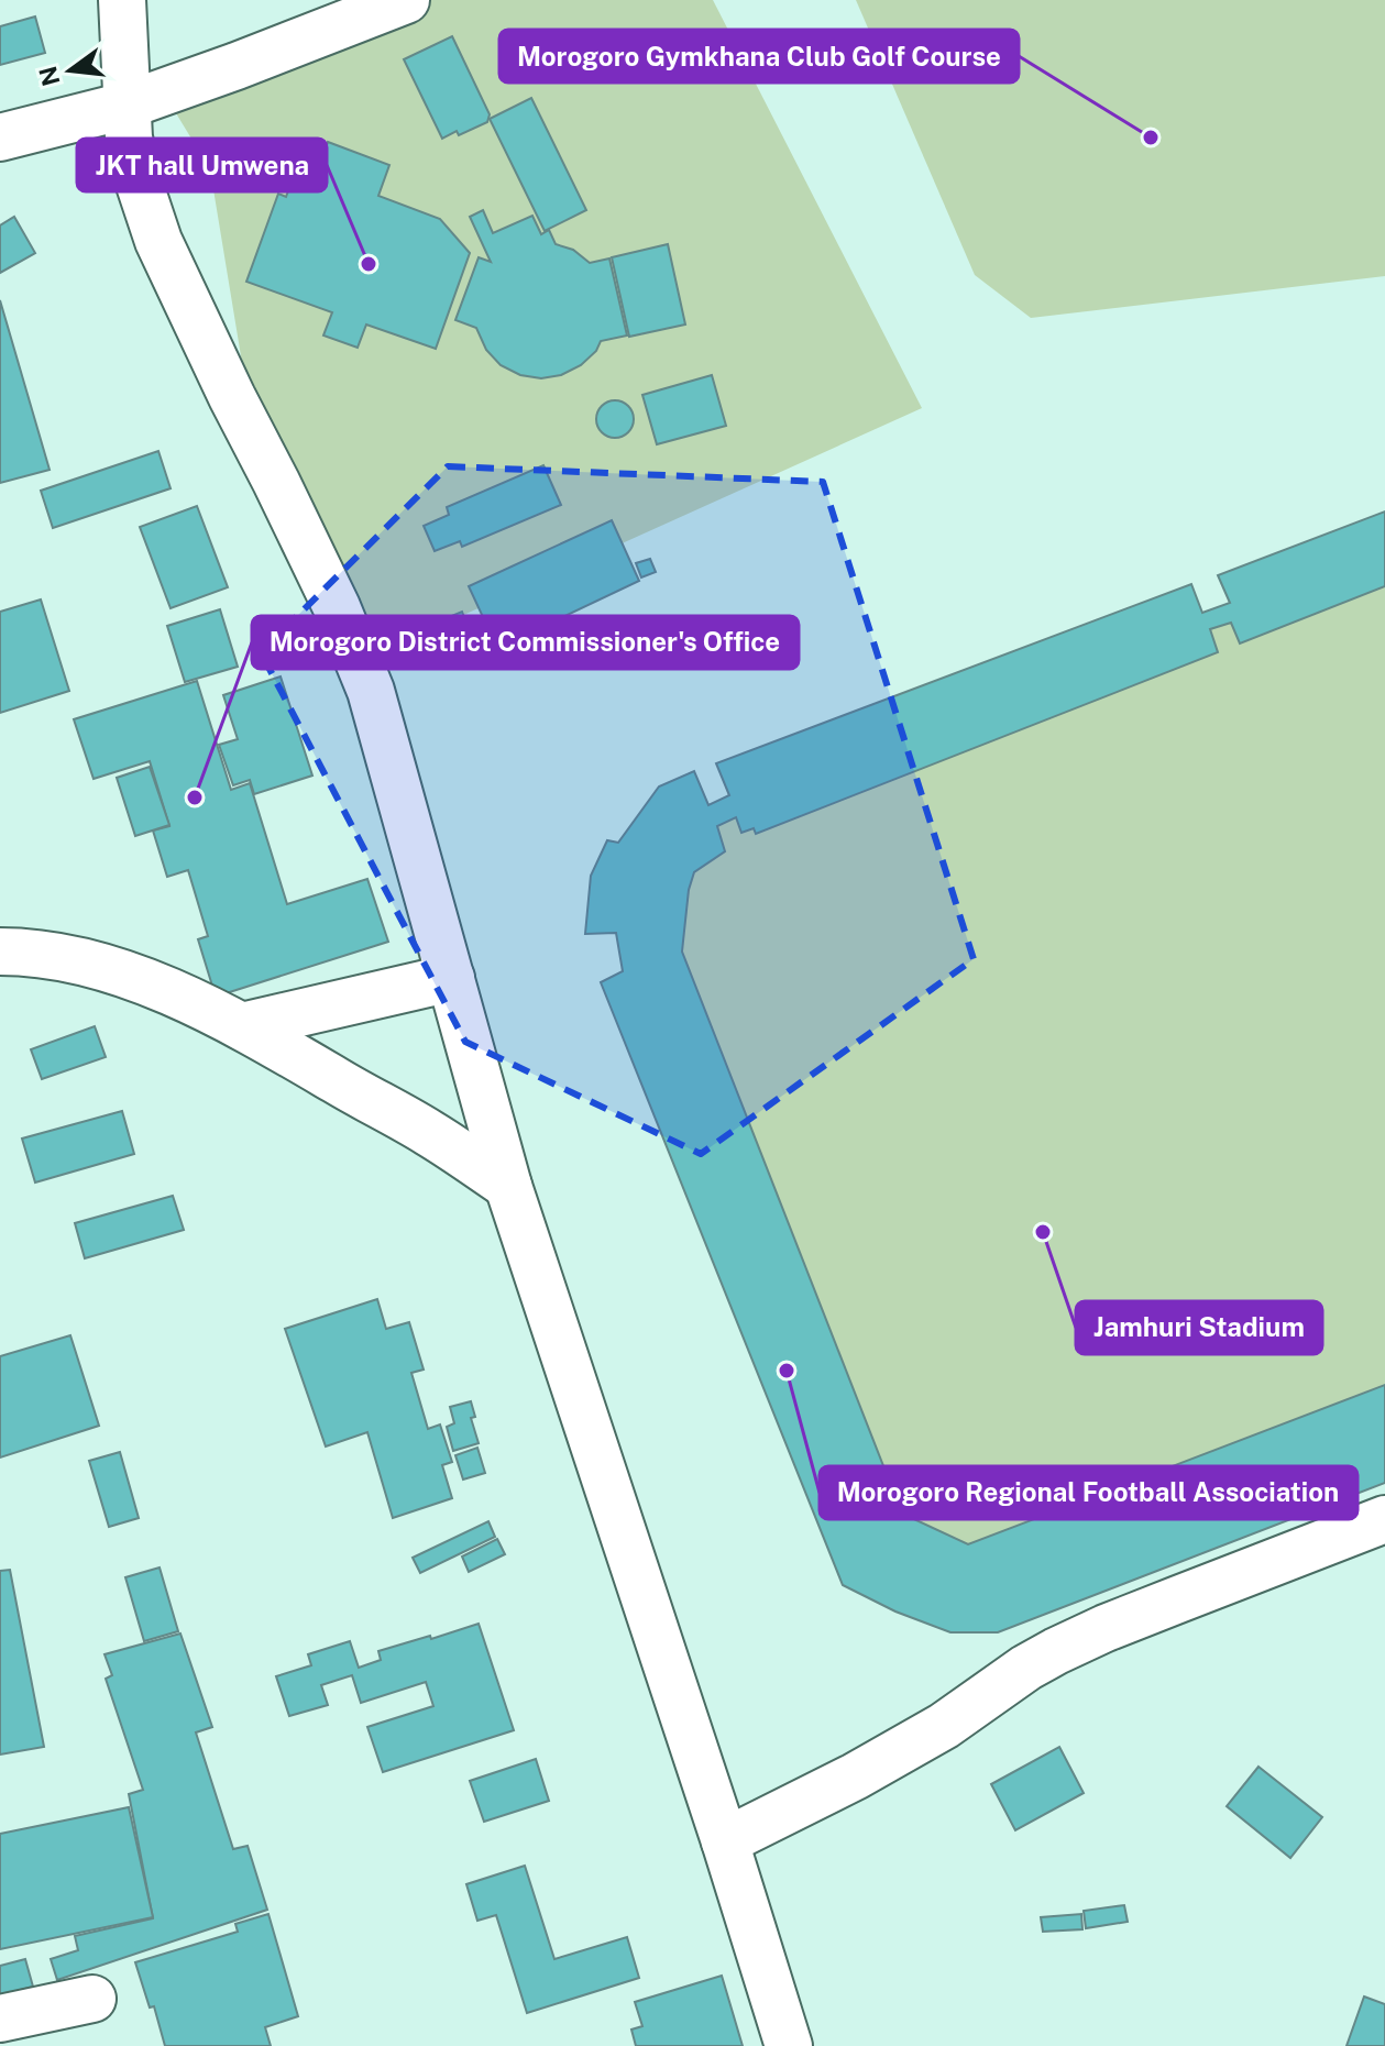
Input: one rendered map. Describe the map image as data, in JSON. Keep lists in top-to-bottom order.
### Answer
{
  "places": [
    "Morogoro Gymkhana Club Golf Course",
    "JKT hall Umwena",
    "Morogoro District Commissioner's Office",
    "Jamhuri Stadium",
    "Morogoro Regional Football Association"
  ],
  "north": "left"
}
